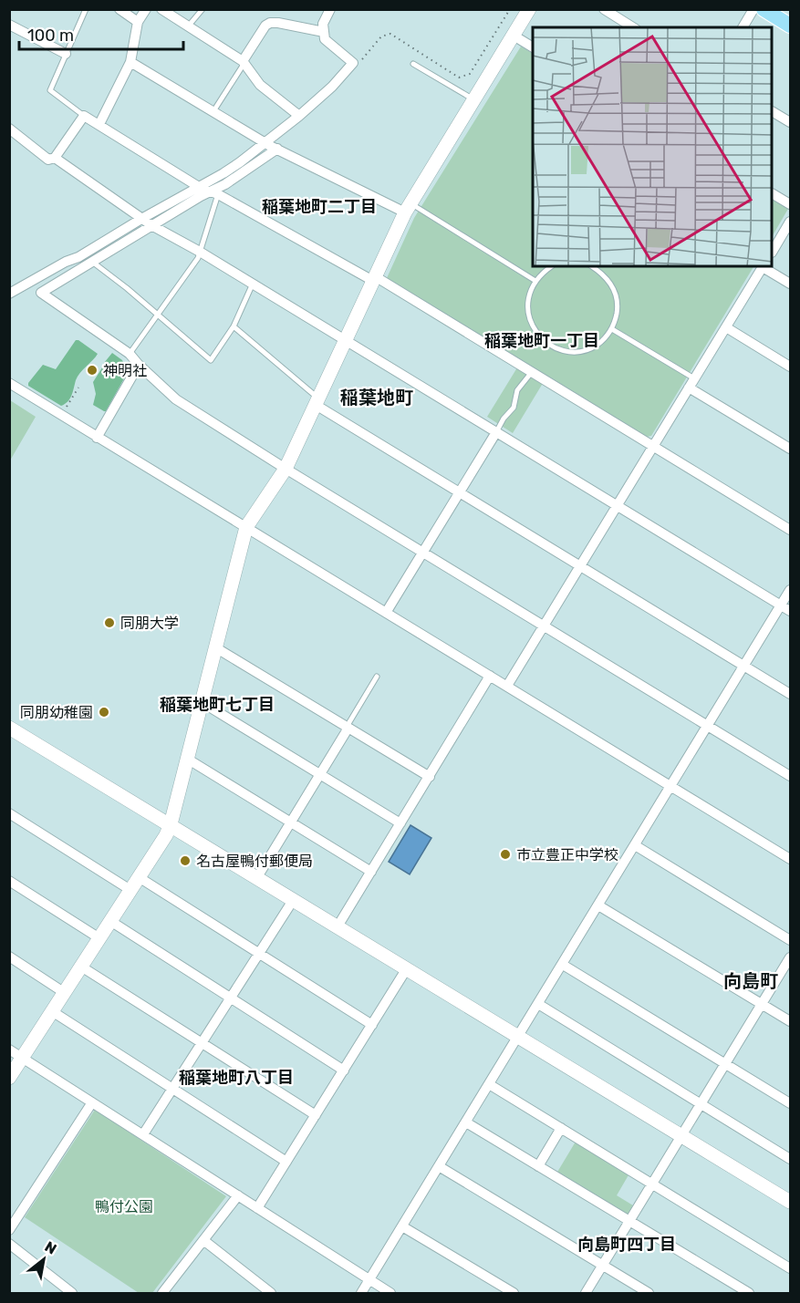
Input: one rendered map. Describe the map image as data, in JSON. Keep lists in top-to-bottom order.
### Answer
{
  "districts": [
    "稲葉地町二丁目",
    "稲葉地町一丁目",
    "稲葉地町",
    "稲葉地町七丁目",
    "向島町",
    "稲葉地町八丁目",
    "向島町四丁目"
  ],
  "parks": ["鴨付公園"],
  "places": [
    "神明社",
    "同朋大学",
    "同朋幼稚園",
    "市立豊正中学校",
    "名古屋鴨付郵便局"
  ],
  "scale_bar": "100 m",
  "north": "top right"
}
